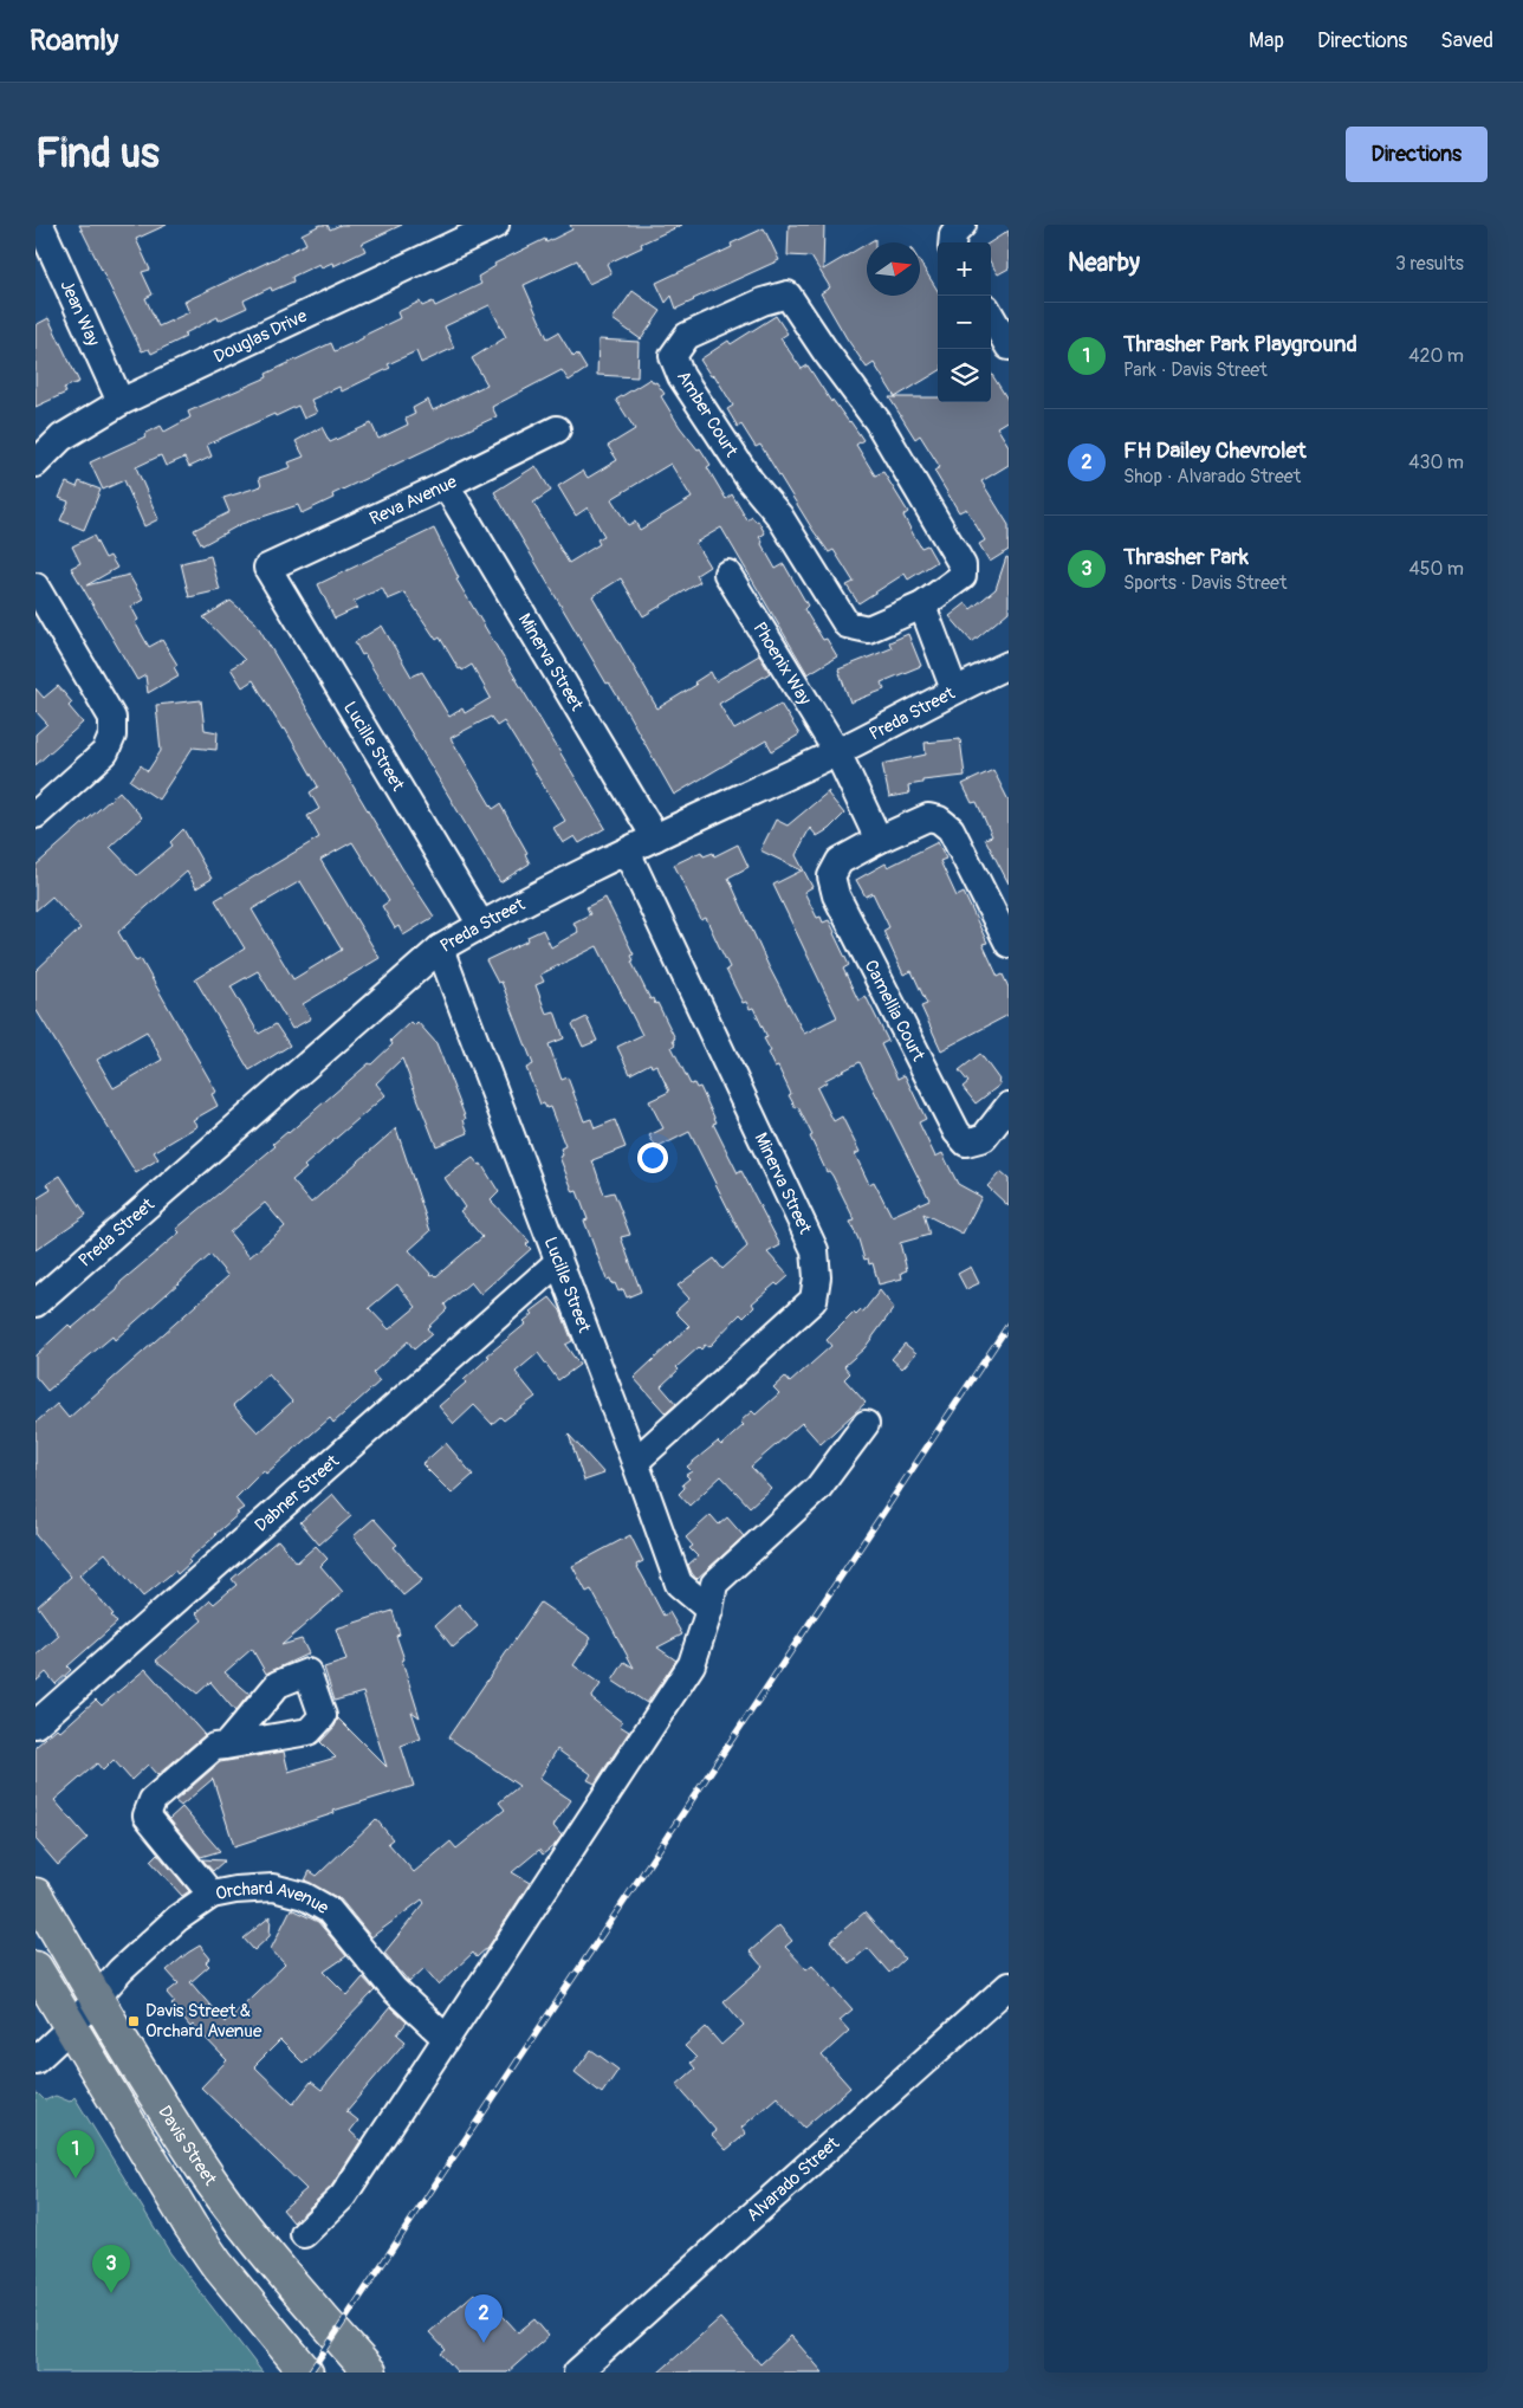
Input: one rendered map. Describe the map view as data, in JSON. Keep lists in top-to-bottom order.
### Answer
{
  "streets": {
    "main road": ["Davis Street"],
    "street": [
      "Jean Way",
      "Douglas Drive",
      "Amber Court",
      "Reva Avenue",
      "Minerva Street",
      "Phoenix Way",
      "Preda Street",
      "Lucille Street",
      "Camellia Court",
      "Dabner Street",
      "Orchard Avenue",
      "Alvarado Street"
    ]
  },
  "crossings": [
    ["Jean Way", "Douglas Drive"],
    ["Reva Avenue", "Minerva Street"],
    ["Reva Avenue", "Lucille Street"],
    ["Minerva Street", "Preda Street"],
    ["Minerva Street", "Lucille Street"],
    ["Phoenix Way", "Preda Street"],
    ["Preda Street", "Lucille Street"],
    ["Lucille Street", "Dabner Street"],
    ["Orchard Avenue", "Davis Street"]
  ],
  "places": {
    "transit": ["Davis Street & Orchard Avenue"]
  },
  "north": "right",
  "page": {
    "header": "Roamly",
    "nav": ["Map", "Directions", "Saved"],
    "buttons": "Directions",
    "title": "Find us",
    "heading": ["Nearby", "3 results"],
    "map_buttons": ["+", "−"],
    "list": [
      {
        "mark": "1",
        "name": "Thrasher Park Playground",
        "note": "Park · Davis Street",
        "value": "420 m"
      },
      {
        "mark": "2",
        "name": "FH Dailey Chevrolet",
        "note": "Shop · Alvarado Street",
        "value": "430 m"
      },
      {
        "mark": "3",
        "name": "Thrasher Park",
        "note": "Sports · Davis Street",
        "value": "450 m"
      }
    ],
    "pins": ["1", "3", "2"]
  }
}
